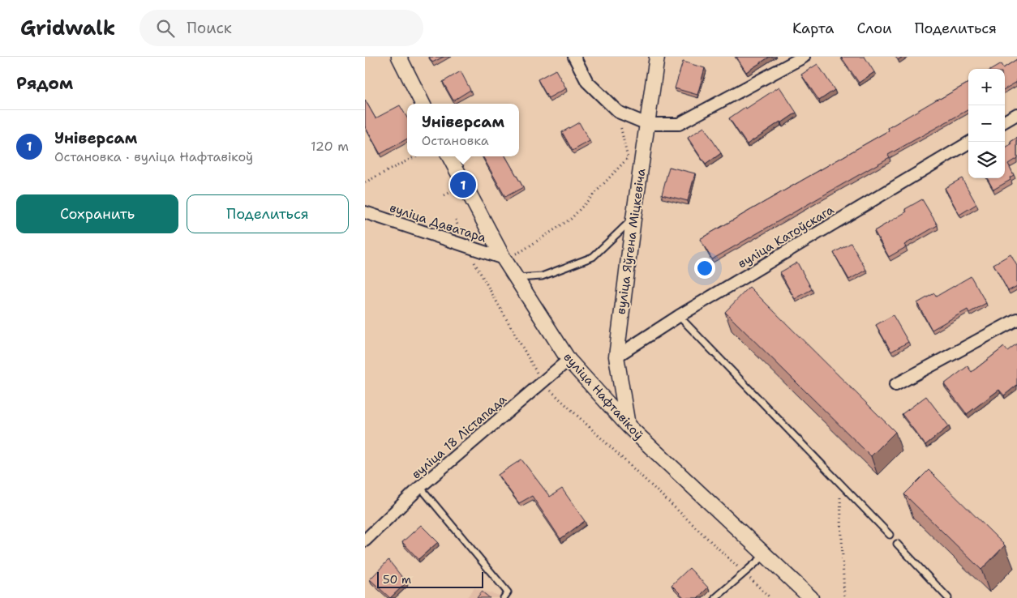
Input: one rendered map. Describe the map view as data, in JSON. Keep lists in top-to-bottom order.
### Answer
{
  "streets": {
    "street": [
      "вуліца Даватара",
      "вуліца Катоўскага",
      "вуліца Яўгена Міцкевіча",
      "вуліца Нафтавікоў",
      "вуліца 18 Лістапада"
    ]
  },
  "crossings": [
    ["вуліца Даватара", "вуліца Нафтавікоў"],
    ["вуліца Катоўскага", "вуліца Яўгена Міцкевіча"],
    ["вуліца Яўгена Міцкевіча", "вуліца Нафтавікоў"],
    ["вуліца Нафтавікоў", "вуліца 18 Лістапада"]
  ],
  "scale_bar": "50 m",
  "page": {
    "header": "Gridwalk",
    "search": "Поиск",
    "nav": ["Карта", "Слои", "Поделиться"],
    "heading": "Рядом",
    "map_buttons": ["+", "−"],
    "popup": ["Універсам", "Остановка"],
    "list": [
      {
        "mark": "1",
        "name": "Універсам",
        "note": "Остановка · вуліца Нафтавікоў",
        "value": "120 m"
      }
    ],
    "pins": "1",
    "buttons": ["Сохранить", "Поделиться"],
    "scale": "50 m"
  }
}
